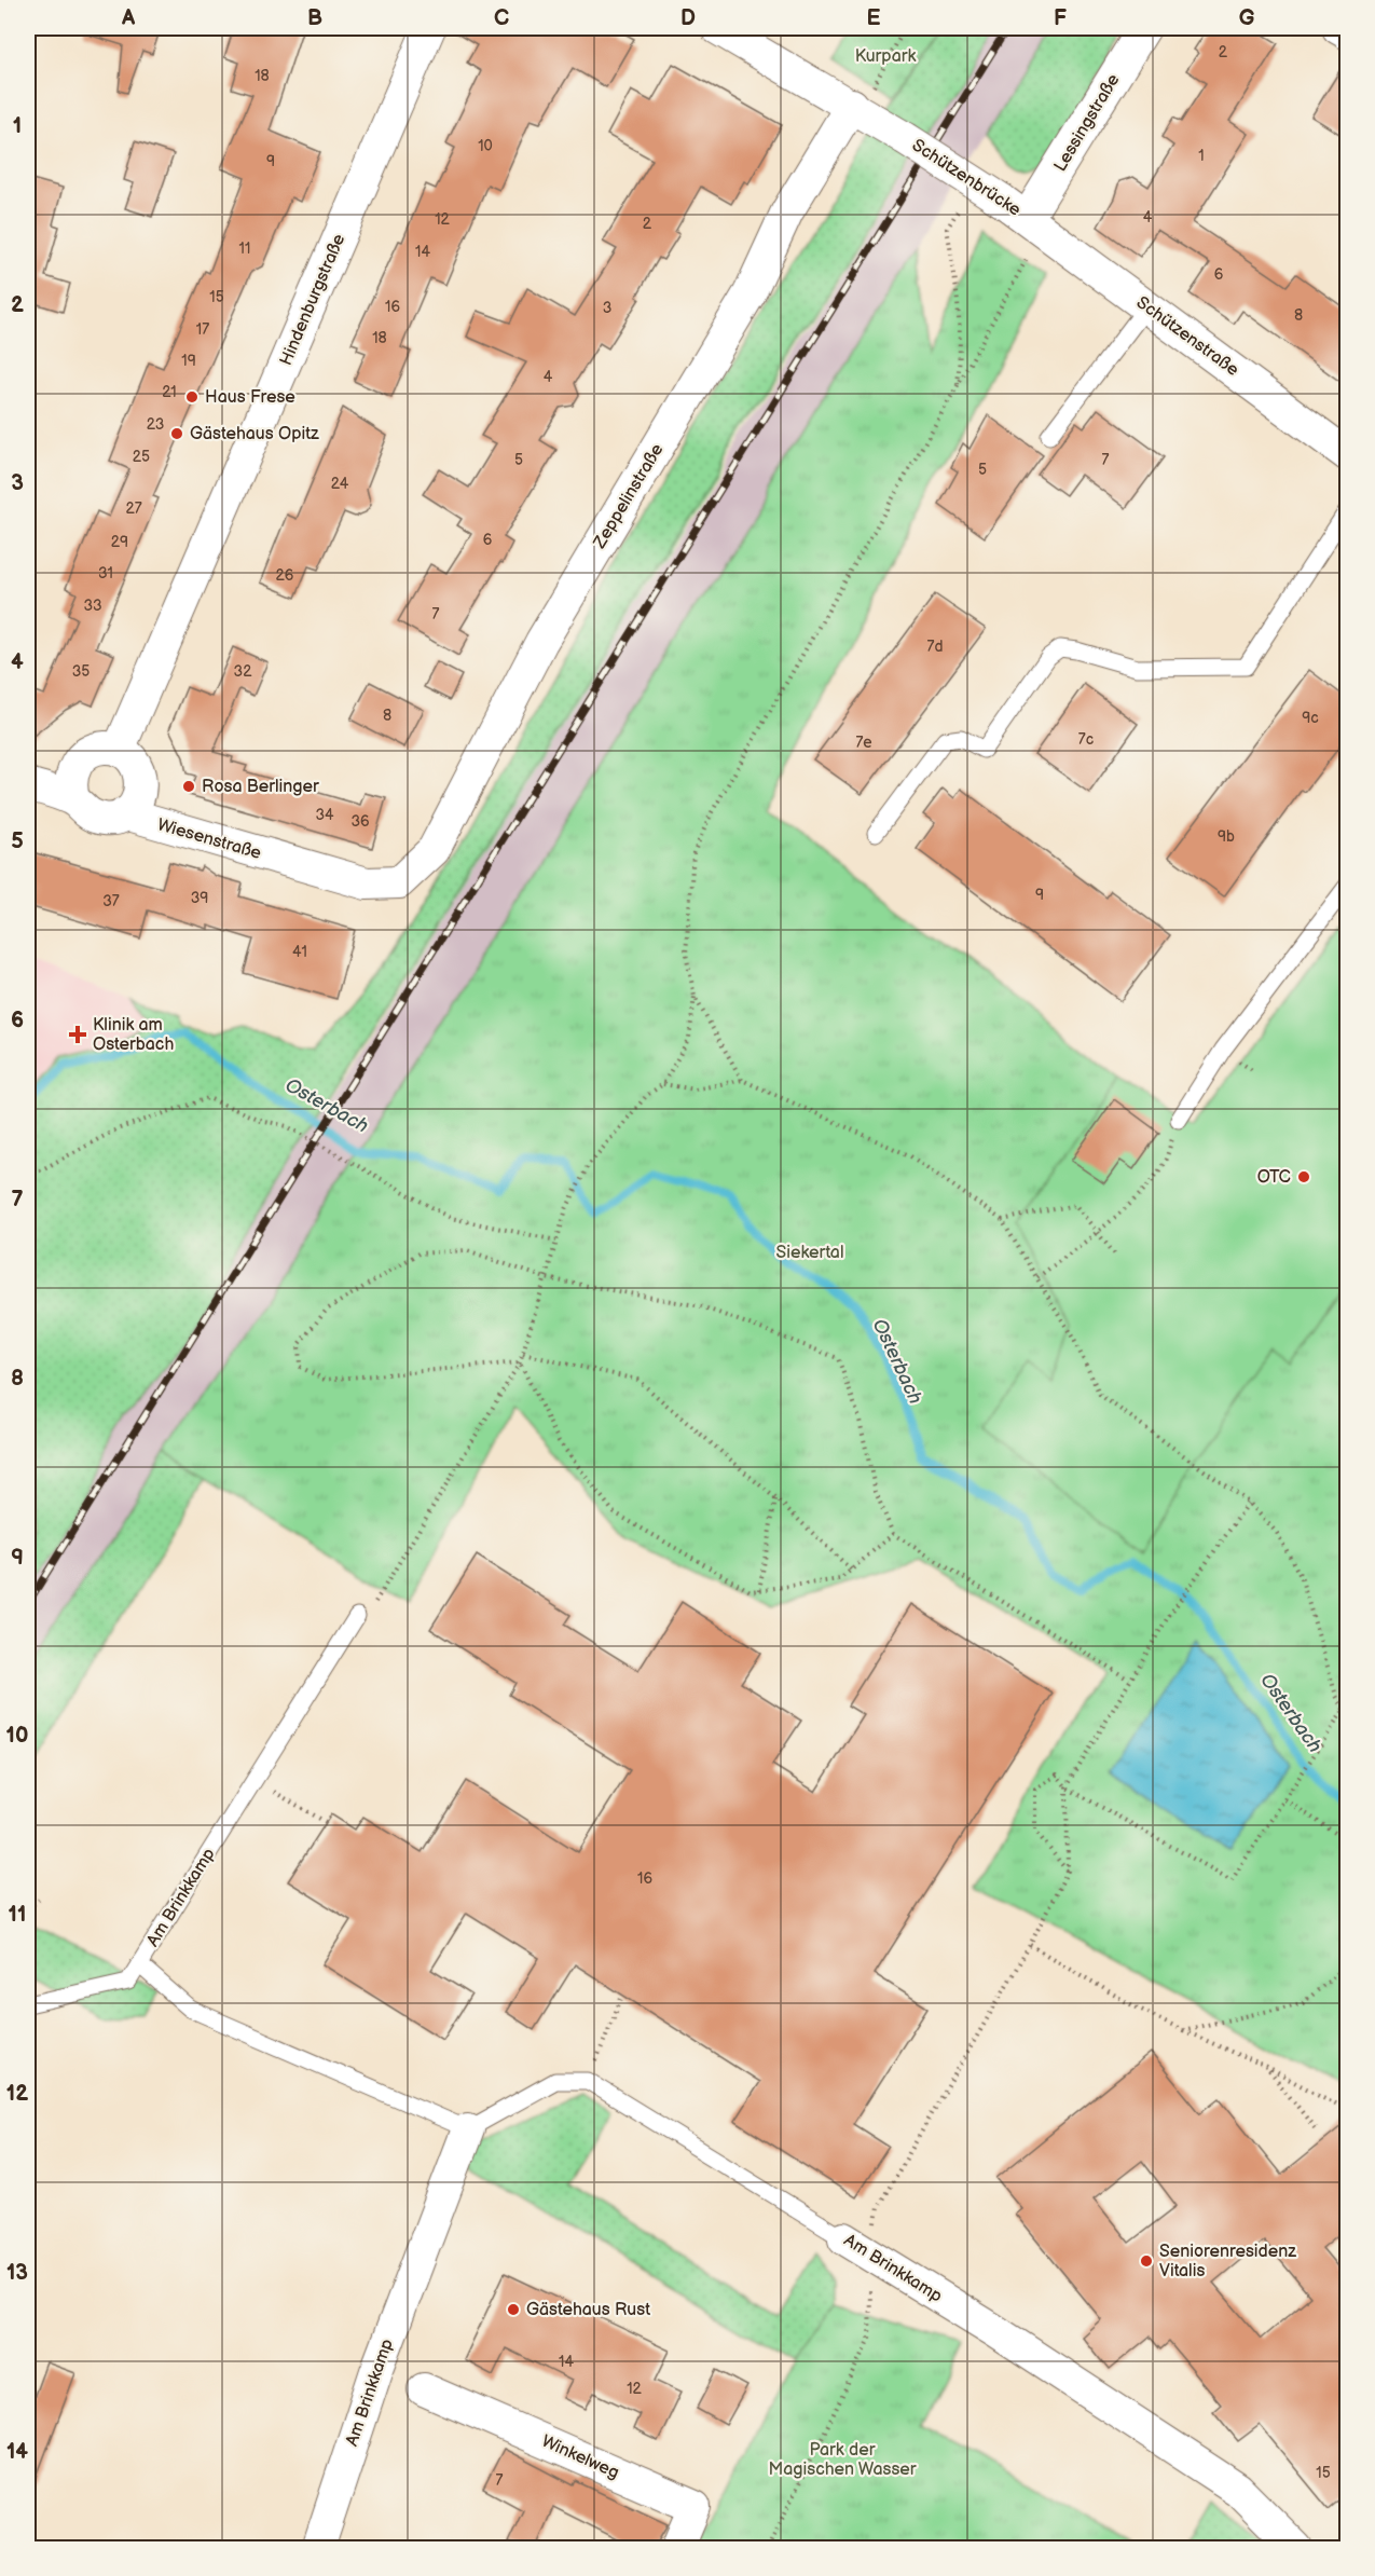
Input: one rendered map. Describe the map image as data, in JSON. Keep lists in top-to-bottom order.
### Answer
{
  "streets": {
    "street": [
      "Lessingstraße",
      "Schützenbrücke",
      "Hindenburgstraße",
      "Schützenstraße",
      "Zeppelinstraße",
      "Wiesenstraße",
      "Am Brinkkamp",
      "Winkelweg"
    ]
  },
  "crossings": [
    ["Lessingstraße", "Schützenbrücke"],
    ["Lessingstraße", "Schützenstraße"],
    ["Schützenbrücke", "Schützenstraße"],
    ["Schützenbrücke", "Zeppelinstraße"],
    ["Hindenburgstraße", "Wiesenstraße"],
    ["Zeppelinstraße", "Wiesenstraße"]
  ],
  "water": ["Osterbach"],
  "parks": ["Kurpark", "Siekertal", "Park der Magischen Wasser"],
  "places": {
    "other": [
      "Haus Frese",
      "Gästehaus Opitz",
      "Rosa Berlinger",
      "OTC",
      "Seniorenresidenz Vitalis",
      "Gästehaus Rust"
    ],
    "health": ["Klinik am Osterbach"]
  },
  "house_numbers": [
    "2",
    "18",
    "10",
    "1",
    "9",
    "4",
    "12",
    "2",
    "11",
    "14",
    "6",
    "15",
    "16",
    "3",
    "8",
    "17",
    "18",
    "19",
    "4",
    "21",
    "23",
    "25",
    "5",
    "7",
    "5",
    "24",
    "27",
    "6",
    "29",
    "31",
    "26",
    "33",
    "7",
    "7d",
    "35",
    "32",
    "8",
    "9c",
    "7c",
    "7e",
    "34",
    "36",
    "9b",
    "9",
    "39",
    "37",
    "41",
    "16",
    "14",
    "12",
    "15",
    "7"
  ],
  "grid": {
    "columns": [
      "A",
      "B",
      "C",
      "D",
      "E",
      "F",
      "G"
    ],
    "rows": [
      "1",
      "2",
      "3",
      "4",
      "5",
      "6",
      "7",
      "8",
      "9",
      "10",
      "11",
      "12",
      "13",
      "14"
    ]
  }
}
